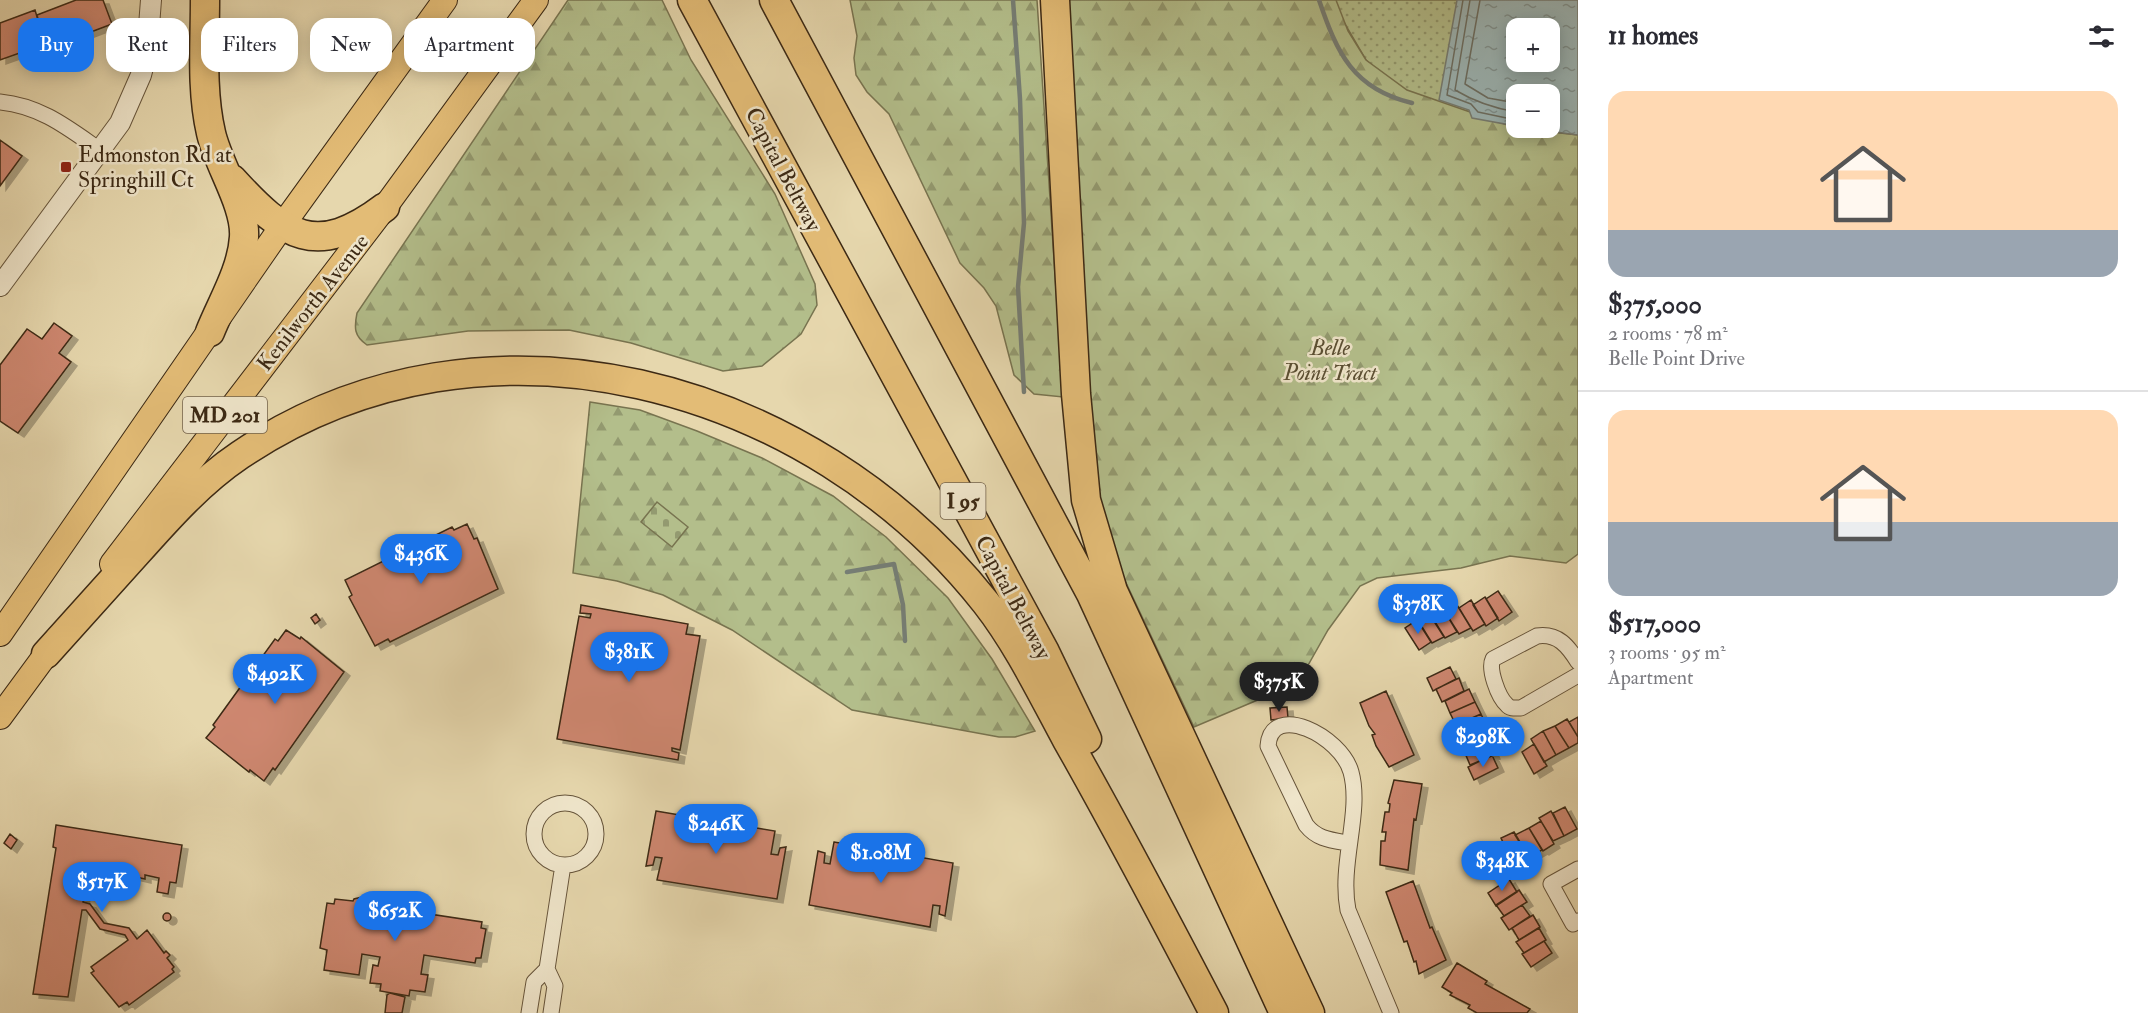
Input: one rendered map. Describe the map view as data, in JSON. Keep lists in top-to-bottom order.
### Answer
{
  "streets": {
    "highway": ["Capital Beltway", "I 95"],
    "main road": ["Kenilworth Avenue", "MD 201"]
  },
  "parks": ["Belle Point Tract"],
  "places": {
    "transit": ["Edmonston Rd at Springhill Ct"]
  },
  "page": {
    "heading": "11 homes",
    "map_buttons": ["+", "−"],
    "chip": [
      "Buy",
      "Rent",
      "Filters",
      "New",
      "Apartment"
    ],
    "list": [
      {
        "name": "$375,000",
        "note": "2 rooms · 78 m² · Belle Point Drive"
      },
      {
        "name": "$517,000",
        "note": "3 rooms · 95 m² · Apartment"
      }
    ],
    "price": [
      "$436K",
      "$378K",
      "$381K",
      "$492K",
      "$375K",
      "$298K",
      "$246K",
      "$1.08M",
      "$348K",
      "$517K",
      "$652K"
    ]
  }
}
